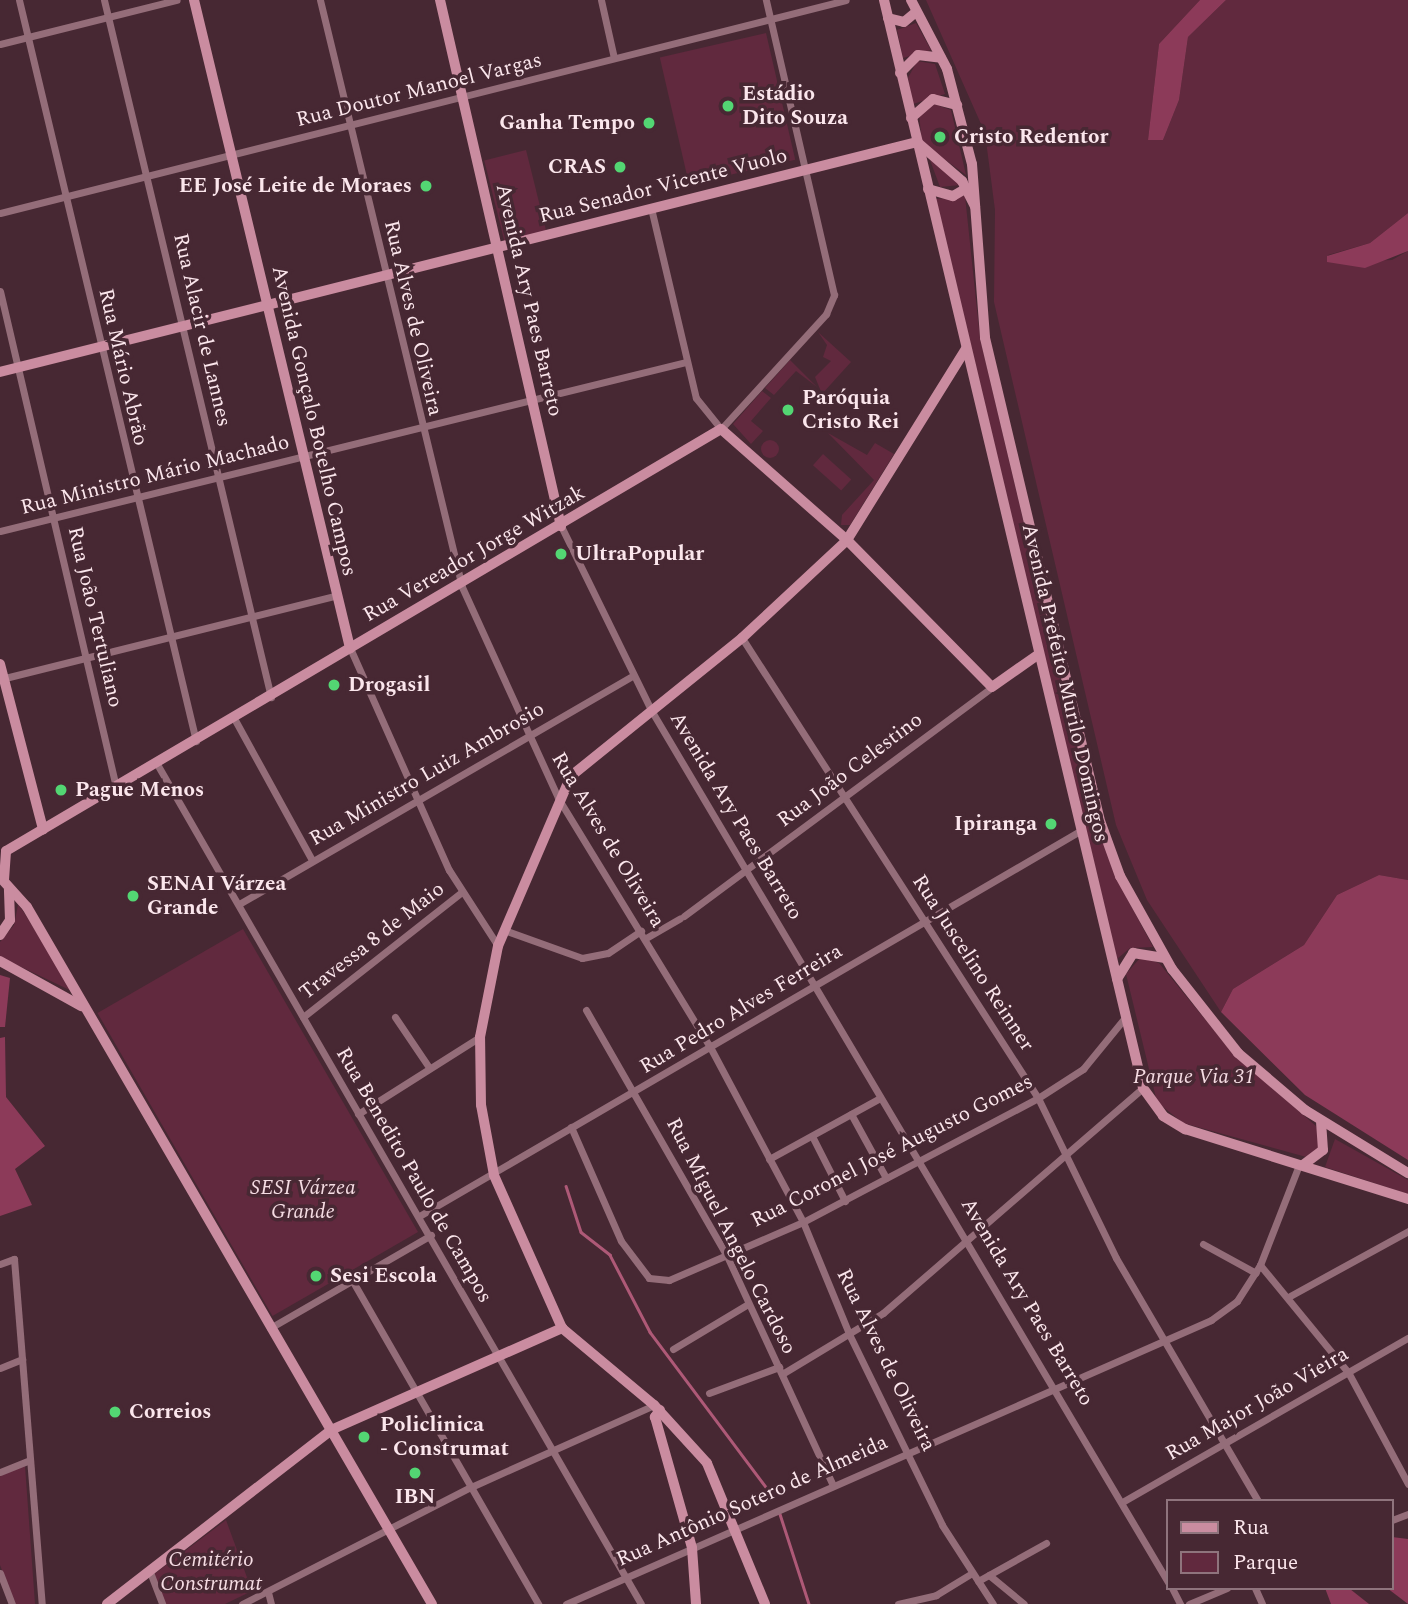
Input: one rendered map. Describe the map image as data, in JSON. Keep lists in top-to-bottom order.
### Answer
{
  "streets": {
    "street": [
      "Rua Doutor Manoel Vargas",
      "Rua Senador Vicente Vuolo",
      "Avenida Ary Paes Barreto",
      "Rua Alves de Oliveira",
      "Rua Alacir de Lannes",
      "Rua Mário Abrão",
      "Avenida Gonçalo Botelho Campos",
      "Rua Ministro Mário Machado",
      "Rua Vereador Jorge Witzak",
      "Rua João Tertuliano",
      "Avenida Prefeito Murilo Domingos",
      "Rua João Celestino",
      "Rua Ministro Luiz Ambrosio",
      "Travessa 8 de Maio",
      "Rua Juscelino Reinner",
      "Rua Pedro Alves Ferreira",
      "Rua Coronel José Augusto Gomes",
      "Rua Benedito Paulo de Campos",
      "Rua Miguel Angelo Cardoso",
      "Rua Major João Vieira",
      "Rua Antônio Sotero de Almeida"
    ]
  },
  "crossings": [
    ["Rua Doutor Manoel Vargas", "Avenida Ary Paes Barreto"],
    ["Rua Doutor Manoel Vargas", "Rua Alves de Oliveira"],
    ["Rua Doutor Manoel Vargas", "Rua Alacir de Lannes"],
    ["Rua Doutor Manoel Vargas", "Rua Mário Abrão"],
    ["Rua Doutor Manoel Vargas", "Avenida Gonçalo Botelho Campos"],
    ["Rua Doutor Manoel Vargas", "Rua Vereador Jorge Witzak"],
    ["Rua Senador Vicente Vuolo", "Avenida Ary Paes Barreto"],
    ["Rua Senador Vicente Vuolo", "Rua Alves de Oliveira"],
    ["Rua Senador Vicente Vuolo", "Rua Alacir de Lannes"],
    ["Rua Senador Vicente Vuolo", "Rua Mário Abrão"],
    ["Rua Senador Vicente Vuolo", "Avenida Gonçalo Botelho Campos"],
    ["Rua Senador Vicente Vuolo", "Rua Vereador Jorge Witzak"],
    ["Rua Senador Vicente Vuolo", "Rua João Tertuliano"],
    ["Rua Senador Vicente Vuolo", "Avenida Prefeito Murilo Domingos"],
    ["Avenida Ary Paes Barreto", "Rua Ministro Mário Machado"],
    ["Avenida Ary Paes Barreto", "Rua Vereador Jorge Witzak"],
    ["Avenida Ary Paes Barreto", "Rua João Celestino"],
    ["Avenida Ary Paes Barreto", "Rua Ministro Luiz Ambrosio"],
    ["Avenida Ary Paes Barreto", "Rua Pedro Alves Ferreira"],
    ["Avenida Ary Paes Barreto", "Rua Coronel José Augusto Gomes"],
    ["Avenida Ary Paes Barreto", "Rua Major João Vieira"],
    ["Avenida Ary Paes Barreto", "Rua Antônio Sotero de Almeida"],
    ["Rua Alves de Oliveira", "Rua Ministro Mário Machado"],
    ["Rua Alves de Oliveira", "Rua Vereador Jorge Witzak"],
    ["Rua Alves de Oliveira", "Rua João Celestino"],
    ["Rua Alves de Oliveira", "Rua Ministro Luiz Ambrosio"],
    ["Rua Alves de Oliveira", "Rua Pedro Alves Ferreira"],
    ["Rua Alves de Oliveira", "Rua Coronel José Augusto Gomes"],
    ["Rua Alves de Oliveira", "Rua Antônio Sotero de Almeida"],
    ["Rua Alacir de Lannes", "Rua Ministro Mário Machado"],
    ["Rua Alacir de Lannes", "Rua Vereador Jorge Witzak"],
    ["Rua Mário Abrão", "Rua Ministro Mário Machado"],
    ["Rua Mário Abrão", "Rua Vereador Jorge Witzak"],
    ["Avenida Gonçalo Botelho Campos", "Rua Ministro Mário Machado"],
    ["Avenida Gonçalo Botelho Campos", "Rua Vereador Jorge Witzak"],
    ["Avenida Gonçalo Botelho Campos", "Rua Ministro Luiz Ambrosio"],
    ["Avenida Gonçalo Botelho Campos", "Travessa 8 de Maio"],
    ["Rua Ministro Mário Machado", "Rua João Tertuliano"],
    ["Rua Vereador Jorge Witzak", "Rua João Tertuliano"],
    ["Rua Vereador Jorge Witzak", "Rua Benedito Paulo de Campos"],
    ["Avenida Prefeito Murilo Domingos", "Rua João Celestino"],
    ["Avenida Prefeito Murilo Domingos", "Rua Pedro Alves Ferreira"],
    ["Avenida Prefeito Murilo Domingos", "Rua Coronel José Augusto Gomes"],
    ["Avenida Prefeito Murilo Domingos", "Rua Antônio Sotero de Almeida"],
    ["Rua João Celestino", "Rua Juscelino Reinner"],
    ["Rua Ministro Luiz Ambrosio", "Rua Benedito Paulo de Campos"],
    ["Travessa 8 de Maio", "Rua Benedito Paulo de Campos"],
    ["Rua Juscelino Reinner", "Rua Pedro Alves Ferreira"],
    ["Rua Juscelino Reinner", "Rua Coronel José Augusto Gomes"],
    ["Rua Juscelino Reinner", "Rua Major João Vieira"],
    ["Rua Juscelino Reinner", "Rua Antônio Sotero de Almeida"],
    ["Rua Pedro Alves Ferreira", "Rua Coronel José Augusto Gomes"],
    ["Rua Pedro Alves Ferreira", "Rua Benedito Paulo de Campos"],
    ["Rua Pedro Alves Ferreira", "Rua Miguel Angelo Cardoso"],
    ["Rua Coronel José Augusto Gomes", "Rua Miguel Angelo Cardoso"],
    ["Rua Benedito Paulo de Campos", "Rua Antônio Sotero de Almeida"],
    ["Rua Miguel Angelo Cardoso", "Rua Antônio Sotero de Almeida"]
  ],
  "parks": ["Parque Via 31", "SESI Várzea Grande", "Cemitério Construmat"],
  "places": [
    "Estádio Dito Souza",
    "Ganha Tempo",
    "Cristo Redentor",
    "CRAS",
    "EE José Leite de Moraes",
    "Paróquia Cristo Rei",
    "UltraPopular",
    "Drogasil",
    "Pague Menos",
    "Ipiranga",
    "SENAI Várzea Grande",
    "Sesi Escola",
    "Correios",
    "Policlinica - Construmat",
    "IBN"
  ],
  "legend": ["Rua", "Parque"]
}
